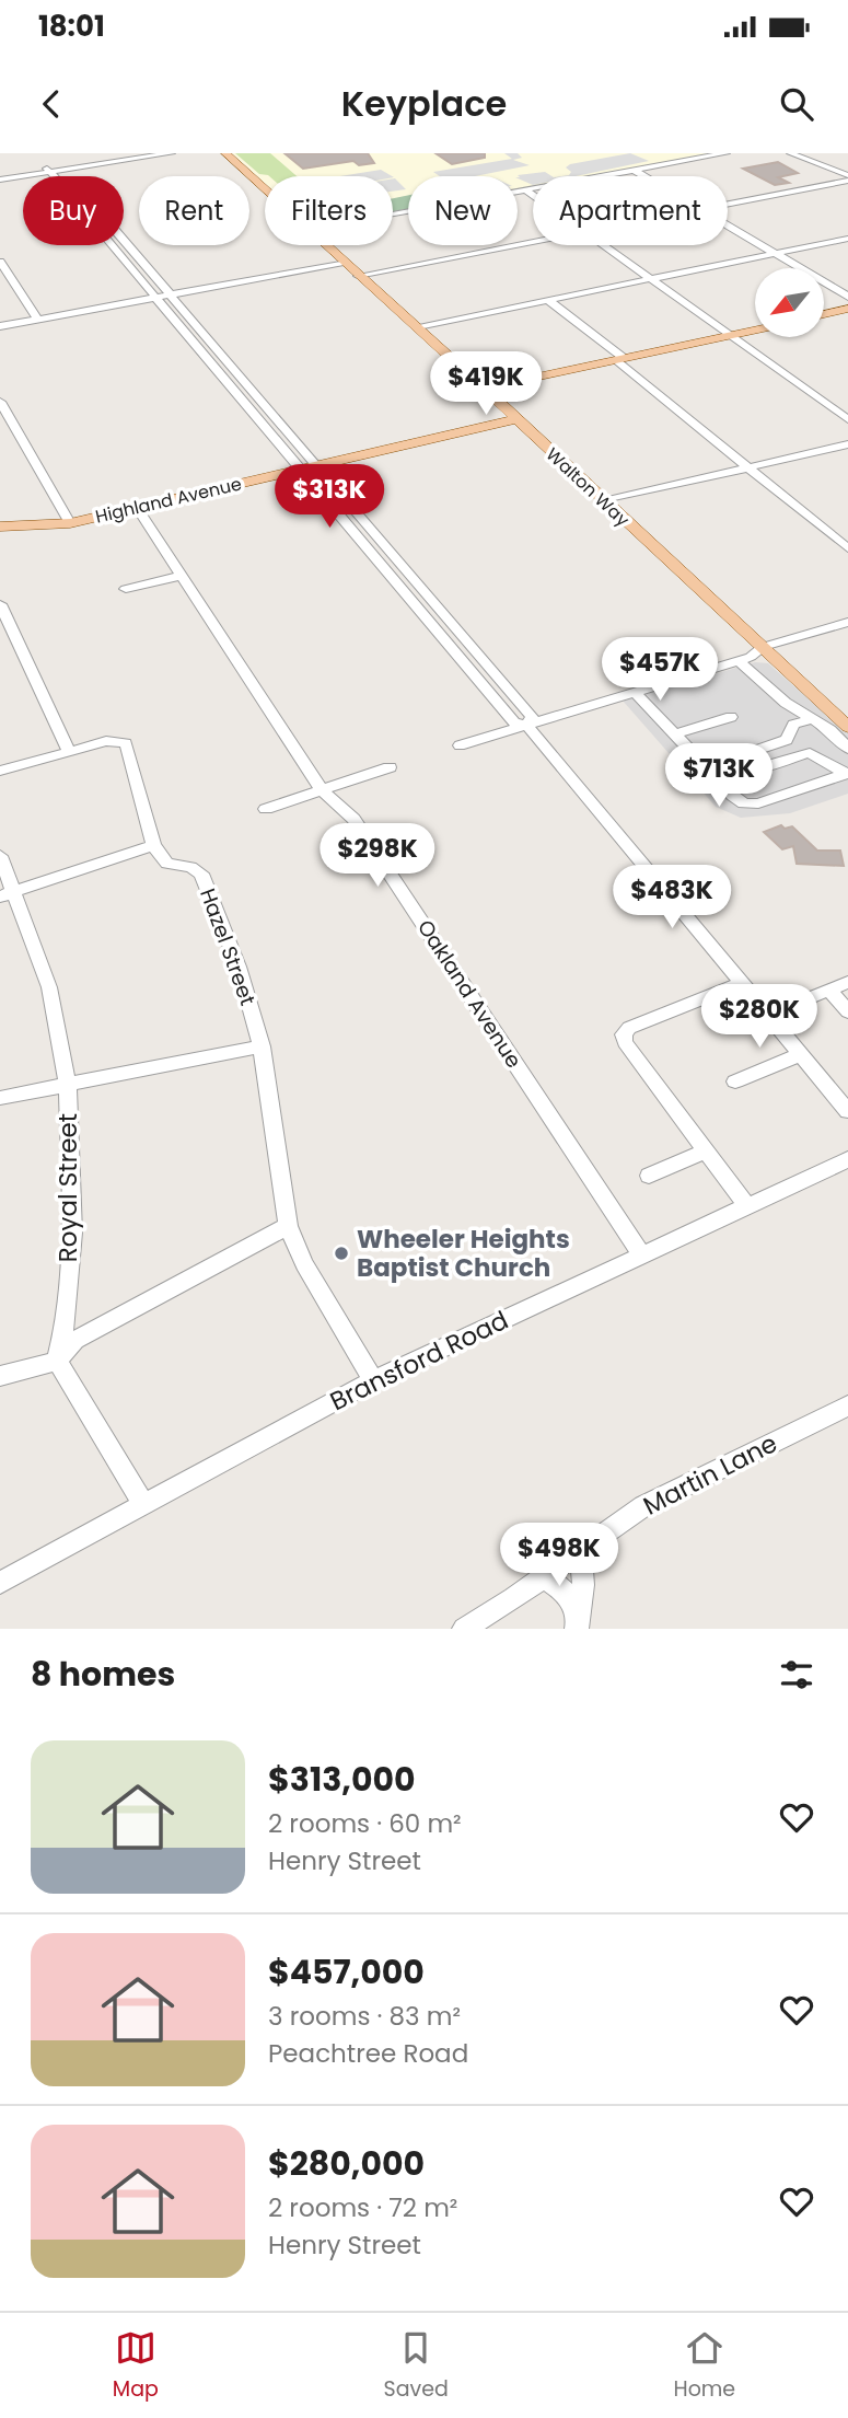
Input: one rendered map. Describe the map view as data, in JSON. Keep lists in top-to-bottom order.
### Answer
{
  "streets": {
    "main road": ["Walton Way", "Highland Avenue"],
    "street": [
      "Hazel Street",
      "Oakland Avenue",
      "Royal Street",
      "Bransford Road",
      "Martin Lane"
    ]
  },
  "crossings": [
    ["Walton Way", "Highland Avenue"],
    ["Highland Avenue", "Oakland Avenue"],
    ["Hazel Street", "Bransford Road"],
    ["Oakland Avenue", "Bransford Road"]
  ],
  "places": ["Wheeler Heights Baptist Church"],
  "north": "bottom left",
  "page": {
    "status": "18:01",
    "header": "Keyplace",
    "chip": [
      "Buy",
      "Rent",
      "Filters",
      "New",
      "Apartment"
    ],
    "price": [
      "$419K",
      "$313K",
      "$457K",
      "$713K",
      "$298K",
      "$483K",
      "$280K",
      "$498K"
    ],
    "heading": "8 homes",
    "list": [
      {
        "name": "$313,000",
        "note": "2 rooms · 60 m² · Henry Street"
      },
      {
        "name": "$457,000",
        "note": "3 rooms · 83 m² · Peachtree Road"
      },
      {
        "name": "$280,000",
        "note": "2 rooms · 72 m² · Henry Street"
      }
    ],
    "tabs": ["Map", "Saved", "Home"]
  }
}
